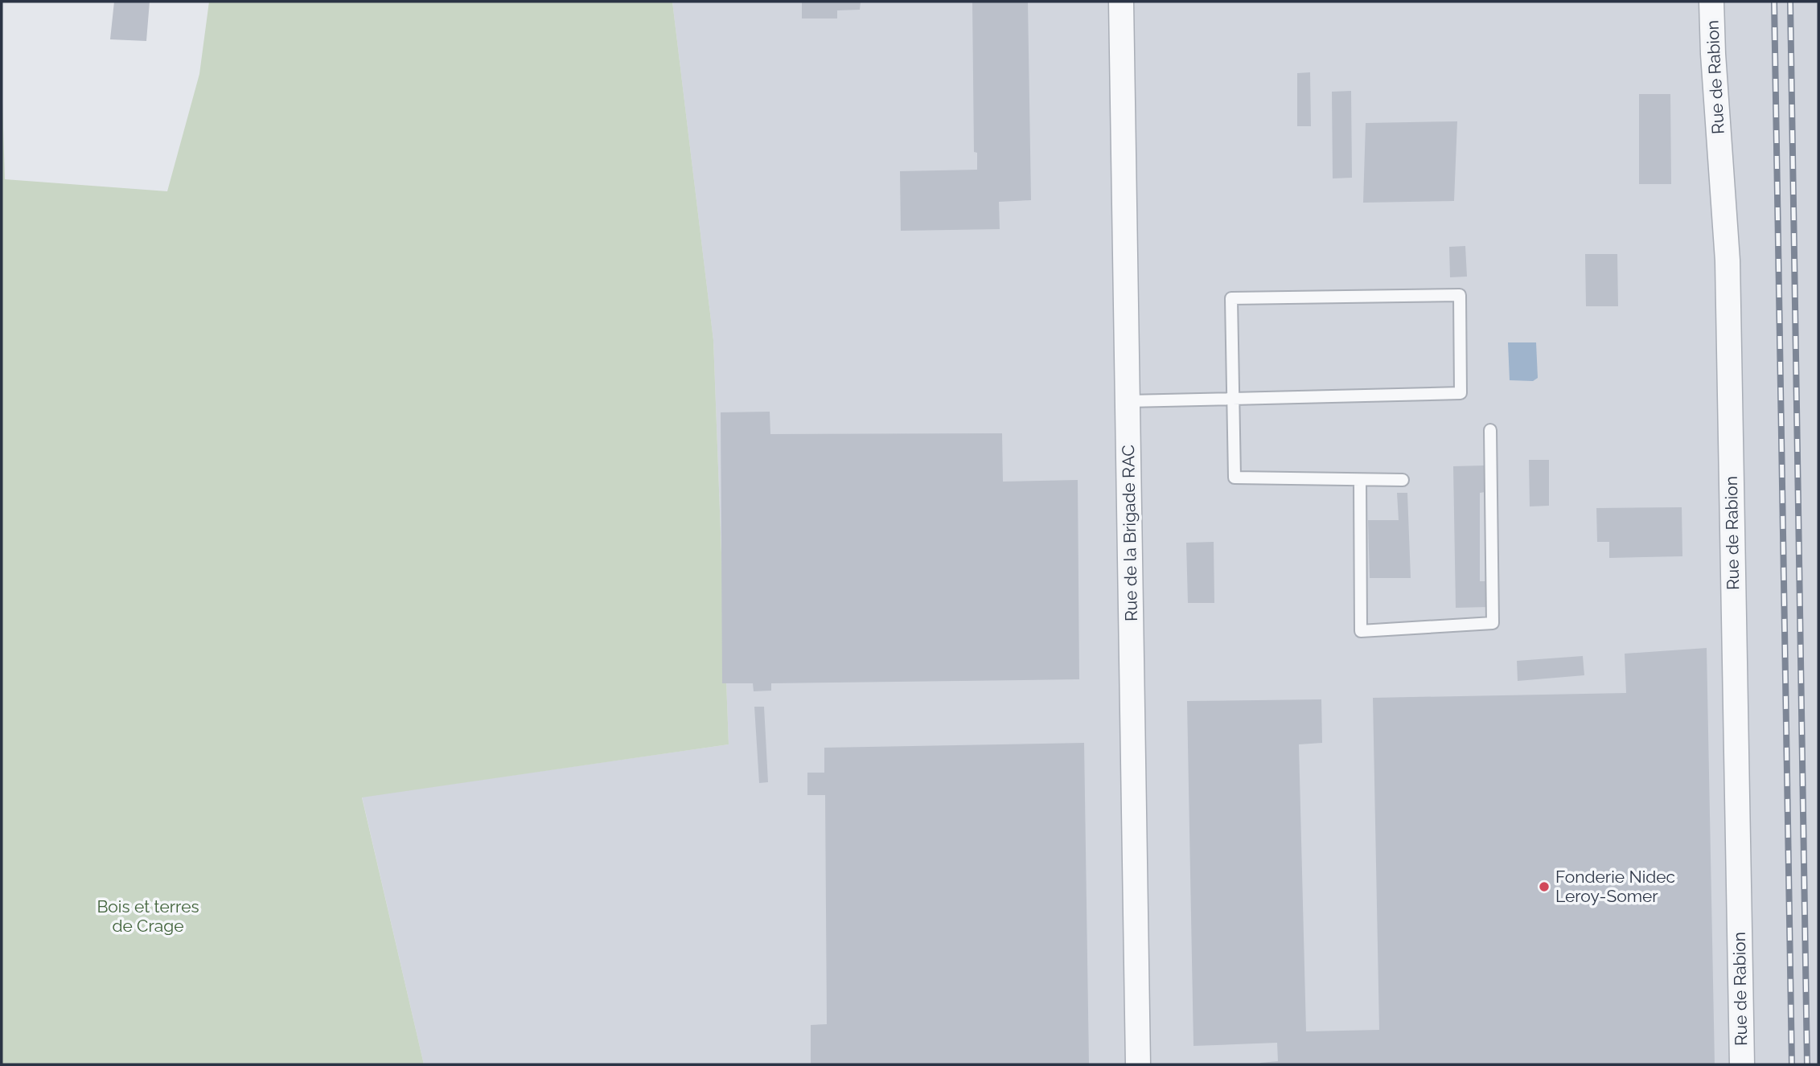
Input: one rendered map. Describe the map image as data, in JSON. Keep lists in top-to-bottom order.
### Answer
{
  "streets": {
    "street": ["Rue de Rabion", "Rue de la Brigade RAC"]
  },
  "parks": ["Bois et terres de Crage"],
  "places": ["Fonderie Nidec Leroy-Somer"]
}
